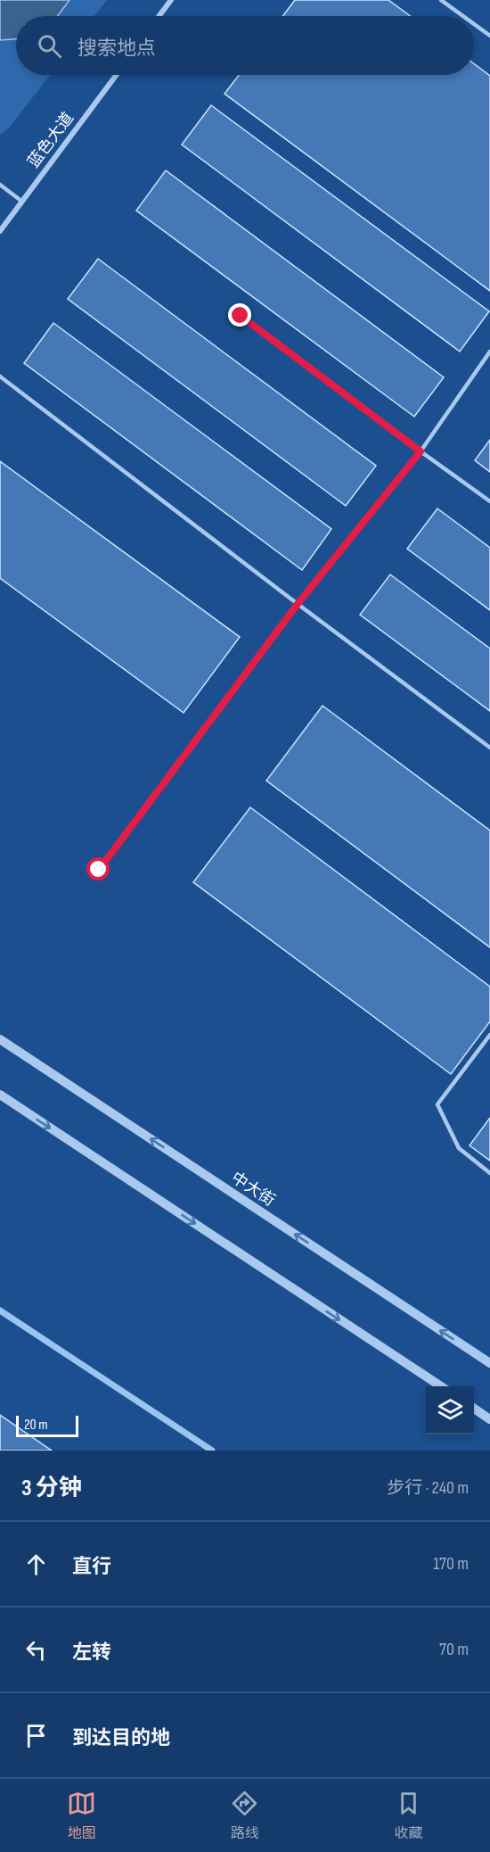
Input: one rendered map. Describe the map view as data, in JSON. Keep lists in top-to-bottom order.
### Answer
{
  "streets": {
    "street": ["蓝色大道", "中大街"]
  },
  "scale_bar": "20 m",
  "page": {
    "search": "搜索地点",
    "scale": "20 m",
    "heading": ["3 分钟", "步行 · 240 m"],
    "list": [
      ["直行", "170 m"],
      ["左转", "70 m"],
      "到达目的地"
    ],
    "nav": ["地图", "路线", "收藏"]
  }
}
